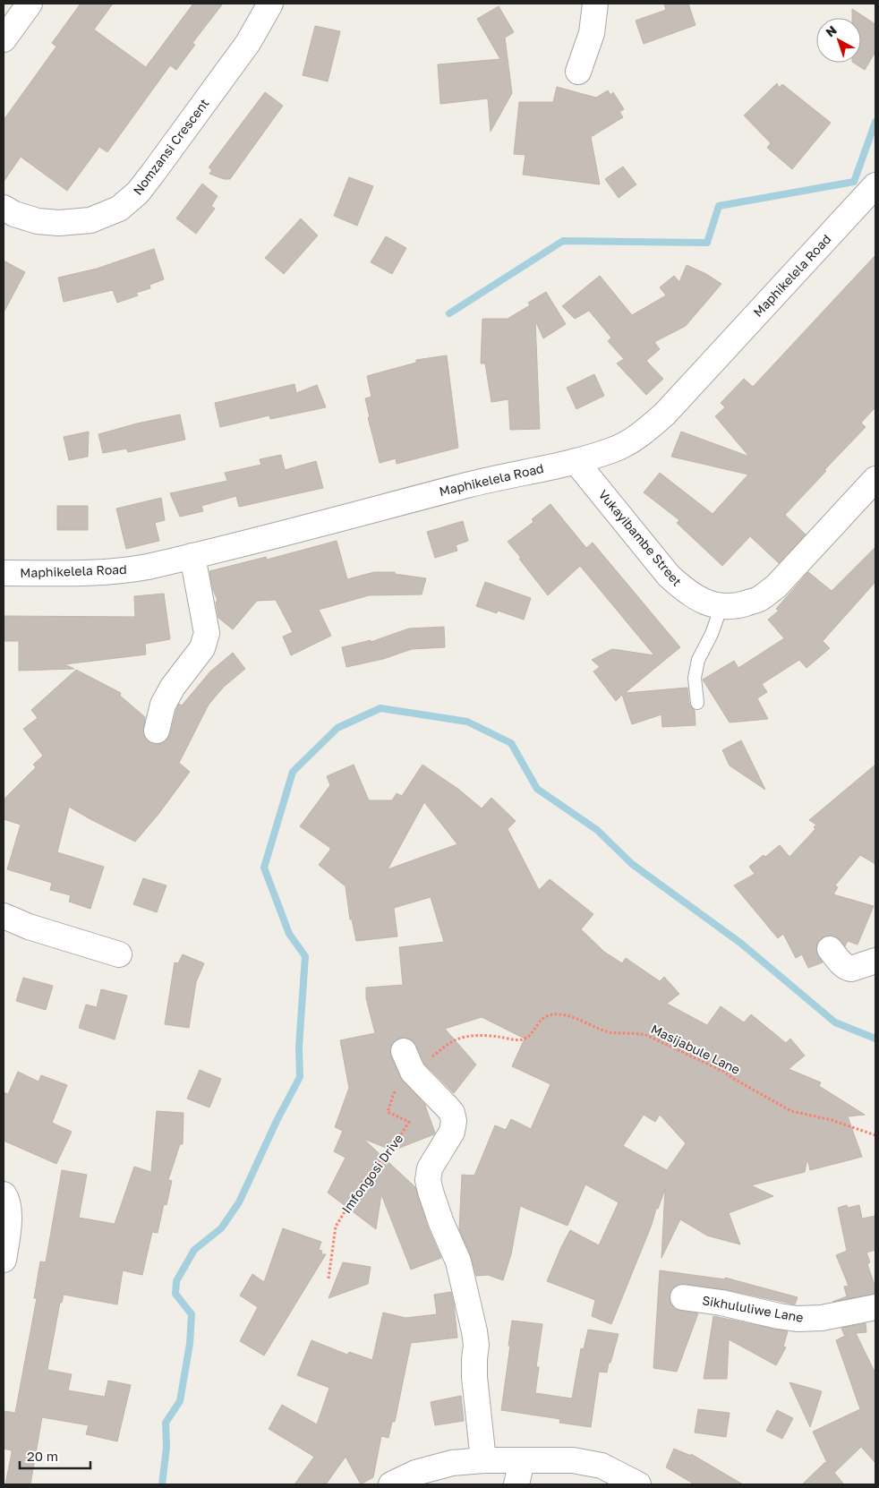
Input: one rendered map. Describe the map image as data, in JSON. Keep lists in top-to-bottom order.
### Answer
{
  "streets": {
    "street": [
      "Nomzansi Crescent",
      "Maphikelela Road",
      "Vukayibambe Street",
      "Sikhululiwe Lane"
    ],
    "path": ["Masijabule Lane", "Imfongosi Drive"]
  },
  "crossings": [
    ["Maphikelela Road", "Vukayibambe Street"],
    ["Masijabule Lane", "Imfongosi Drive"]
  ],
  "scale_bar": "20 m",
  "north": "top left"
}
